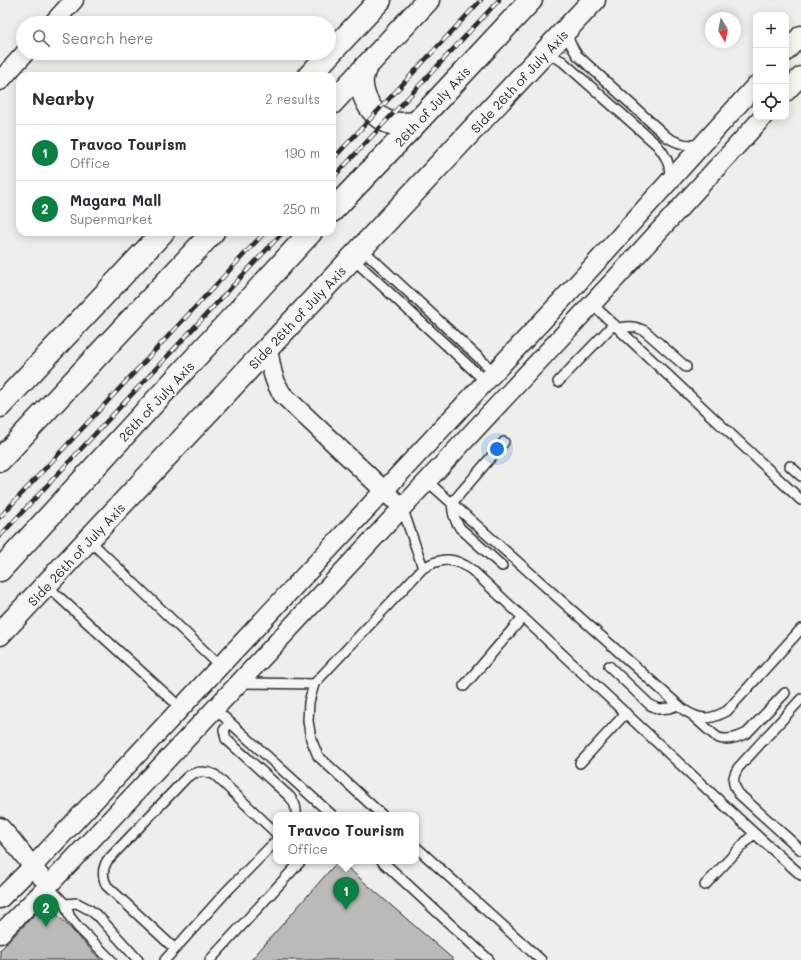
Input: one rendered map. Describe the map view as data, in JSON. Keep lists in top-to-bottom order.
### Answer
{
  "streets": {
    "main road": ["Side 26th of July Axis", "26th of July Axis"]
  },
  "north": "bottom",
  "page": {
    "map_buttons": ["+", "−"],
    "search": "Search here",
    "heading": ["Nearby", "2 results"],
    "list": [
      {
        "mark": "1",
        "name": "Travco Tourism",
        "note": "Office",
        "value": "190 m"
      },
      {
        "mark": "2",
        "name": "Magara Mall",
        "note": "Supermarket",
        "value": "250 m"
      }
    ],
    "popup": ["Travco Tourism", "Office"],
    "pins": ["1", "2"]
  }
}
